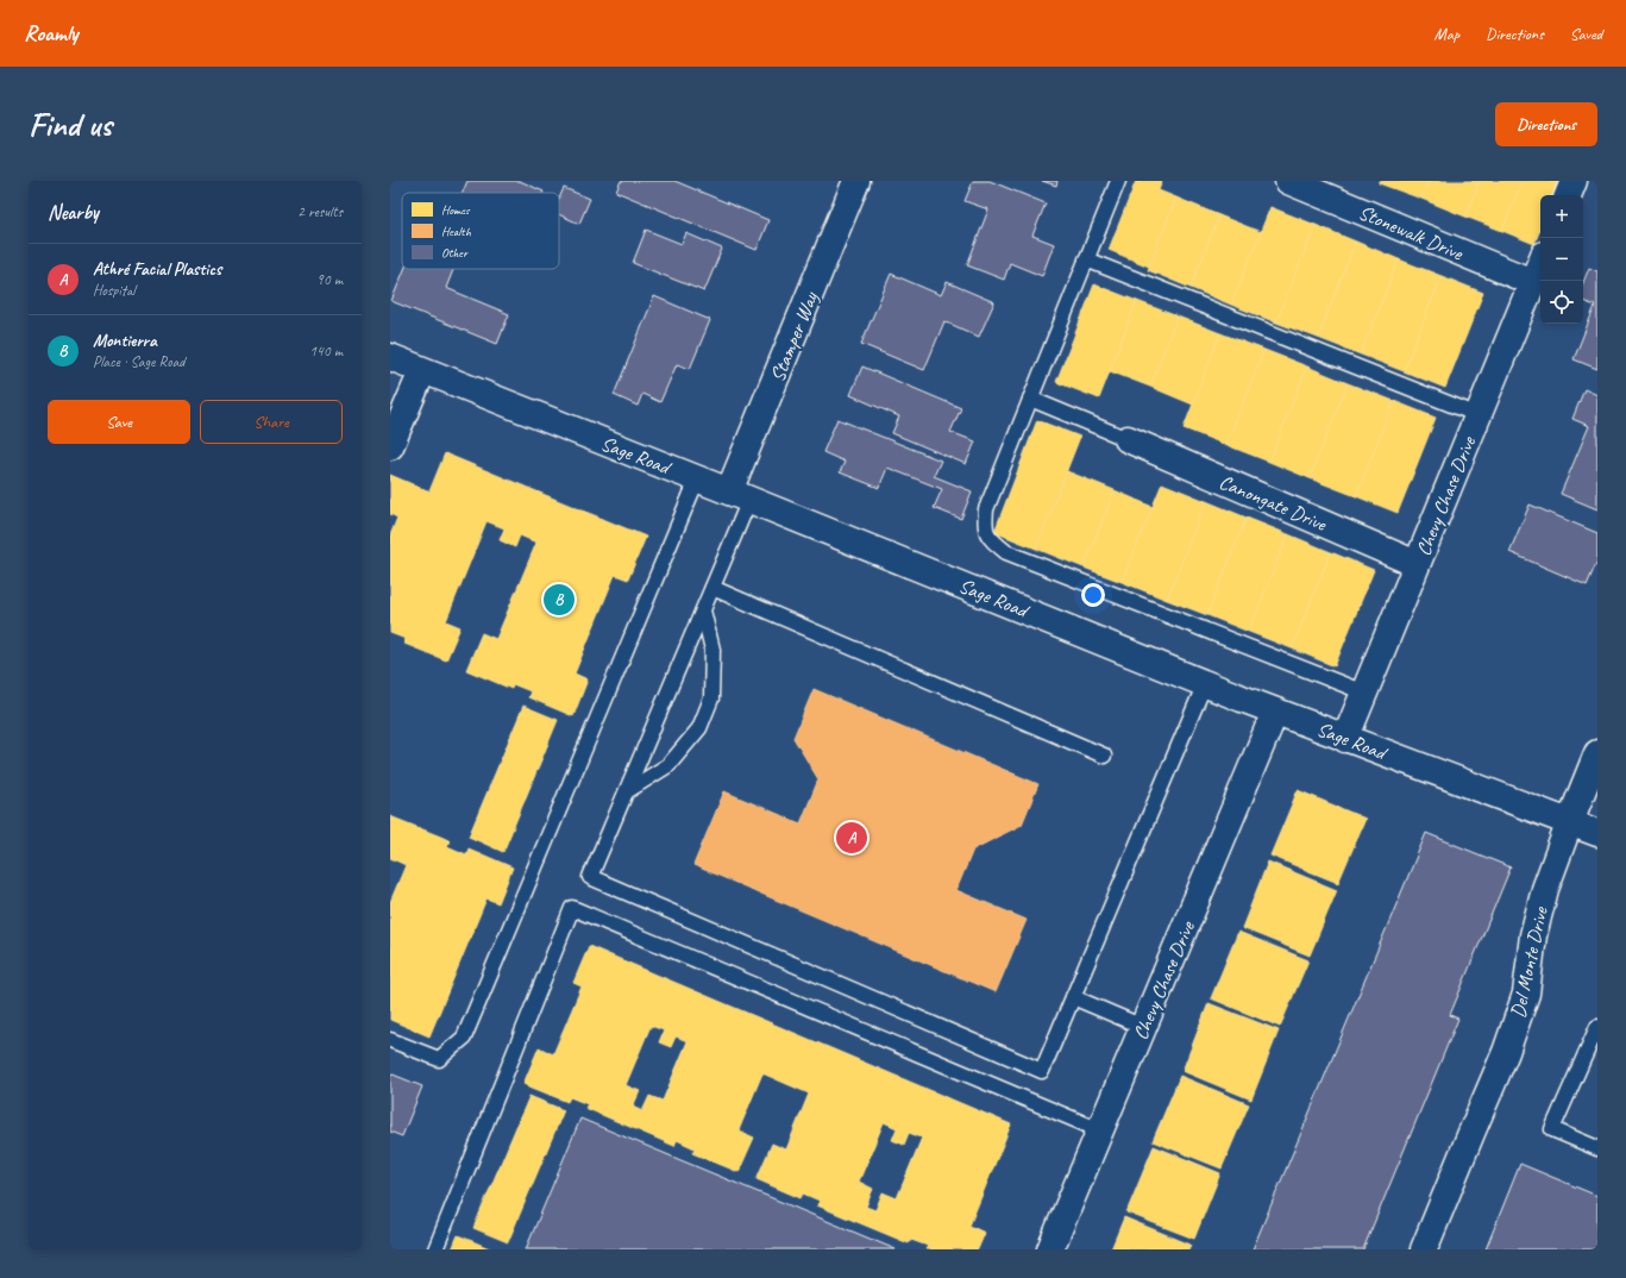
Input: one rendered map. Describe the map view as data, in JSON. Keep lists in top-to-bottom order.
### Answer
{
  "streets": {
    "street": [
      "Stonewalk Drive",
      "Stamper Way",
      "Sage Road",
      "Chevy Chase Drive",
      "Canongate Drive",
      "Del Monte Drive"
    ]
  },
  "crossings": [
    ["Stonewalk Drive", "Chevy Chase Drive"],
    ["Stamper Way", "Sage Road"],
    ["Sage Road", "Chevy Chase Drive"],
    ["Sage Road", "Del Monte Drive"],
    ["Chevy Chase Drive", "Canongate Drive"]
  ],
  "legend": ["Homes", "Health", "Other"],
  "page": {
    "header": "Roamly",
    "nav": ["Map", "Directions", "Saved"],
    "buttons": [
      "Directions",
      ["Save", "Share"]
    ],
    "title": "Find us",
    "heading": ["Nearby", "2 results"],
    "map_buttons": ["+", "−"],
    "list": [
      {
        "mark": "A",
        "name": "Athré Facial Plastics",
        "note": "Hospital",
        "value": "90 m"
      },
      {
        "mark": "B",
        "name": "Montierra",
        "note": "Place · Sage Road",
        "value": "140 m"
      }
    ],
    "pins": ["B", "A"]
  }
}
